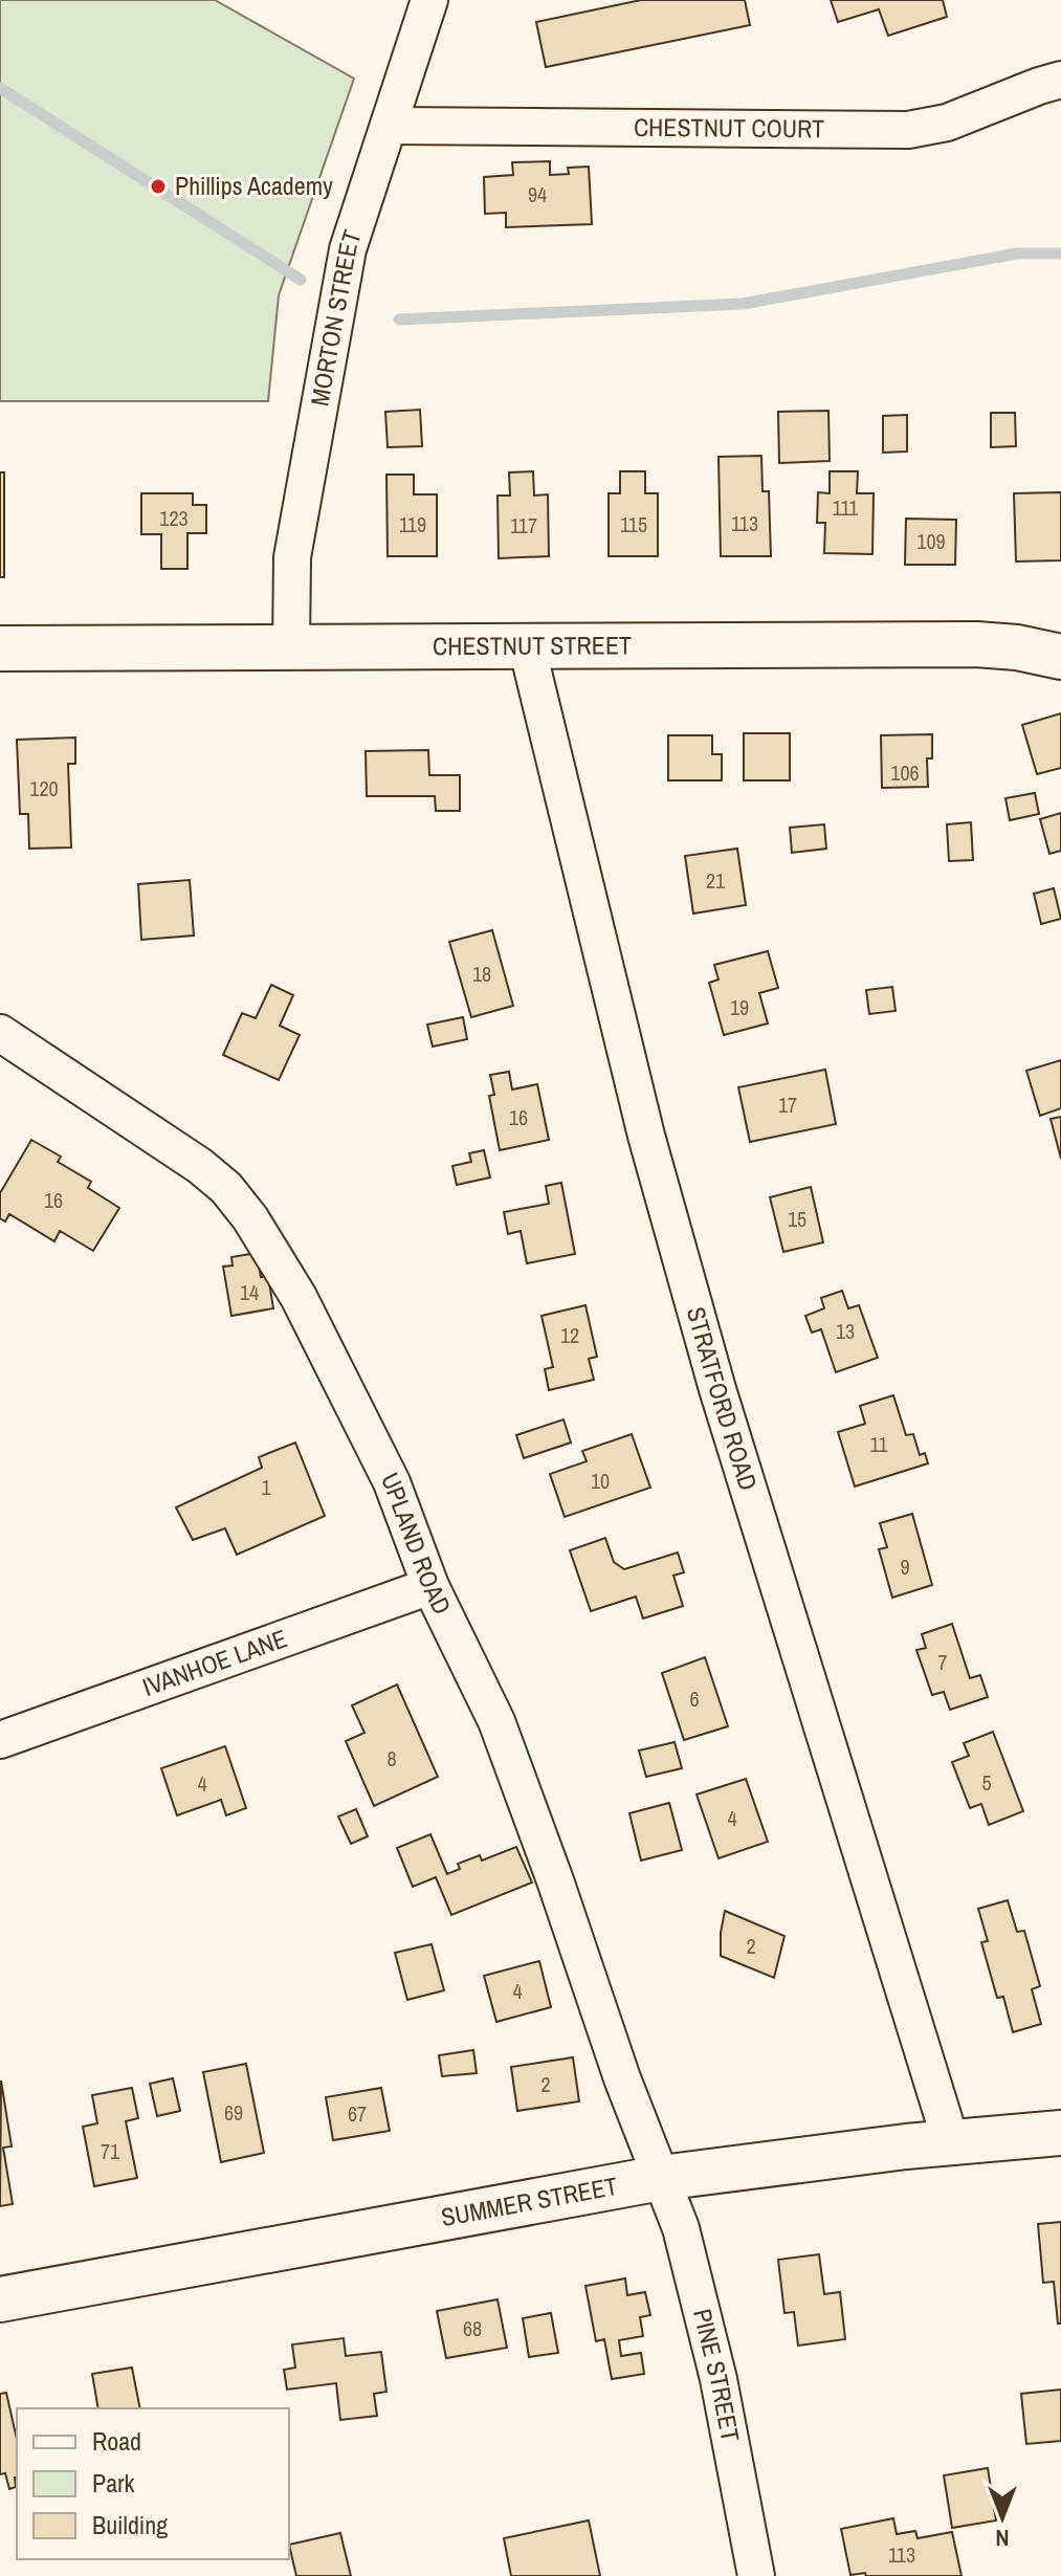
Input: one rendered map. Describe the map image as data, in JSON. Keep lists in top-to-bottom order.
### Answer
{
  "streets": {
    "street": [
      "CHESTNUT COURT",
      "MORTON STREET",
      "CHESTNUT STREET",
      "STRATFORD ROAD",
      "UPLAND ROAD",
      "IVANHOE LANE",
      "SUMMER STREET",
      "PINE STREET"
    ]
  },
  "crossings": [
    ["CHESTNUT COURT", "MORTON STREET"],
    ["MORTON STREET", "CHESTNUT STREET"],
    ["CHESTNUT STREET", "STRATFORD ROAD"],
    ["STRATFORD ROAD", "SUMMER STREET"],
    ["UPLAND ROAD", "IVANHOE LANE"],
    ["UPLAND ROAD", "SUMMER STREET"],
    ["UPLAND ROAD", "PINE STREET"],
    ["SUMMER STREET", "PINE STREET"]
  ],
  "places": ["Phillips Academy"],
  "house_numbers": [
    "94",
    "111",
    "123",
    "113",
    "119",
    "115",
    "117",
    "109",
    "106",
    "120",
    "21",
    "18",
    "19",
    "17",
    "16",
    "16",
    "15",
    "14",
    "13",
    "12",
    "11",
    "10",
    "1",
    "9",
    "7",
    "6",
    "8",
    "5",
    "4",
    "4",
    "2",
    "4",
    "2",
    "69",
    "67",
    "71",
    "68",
    "113"
  ],
  "legend": ["Road", "Park", "Building"],
  "north": "bottom"
}
